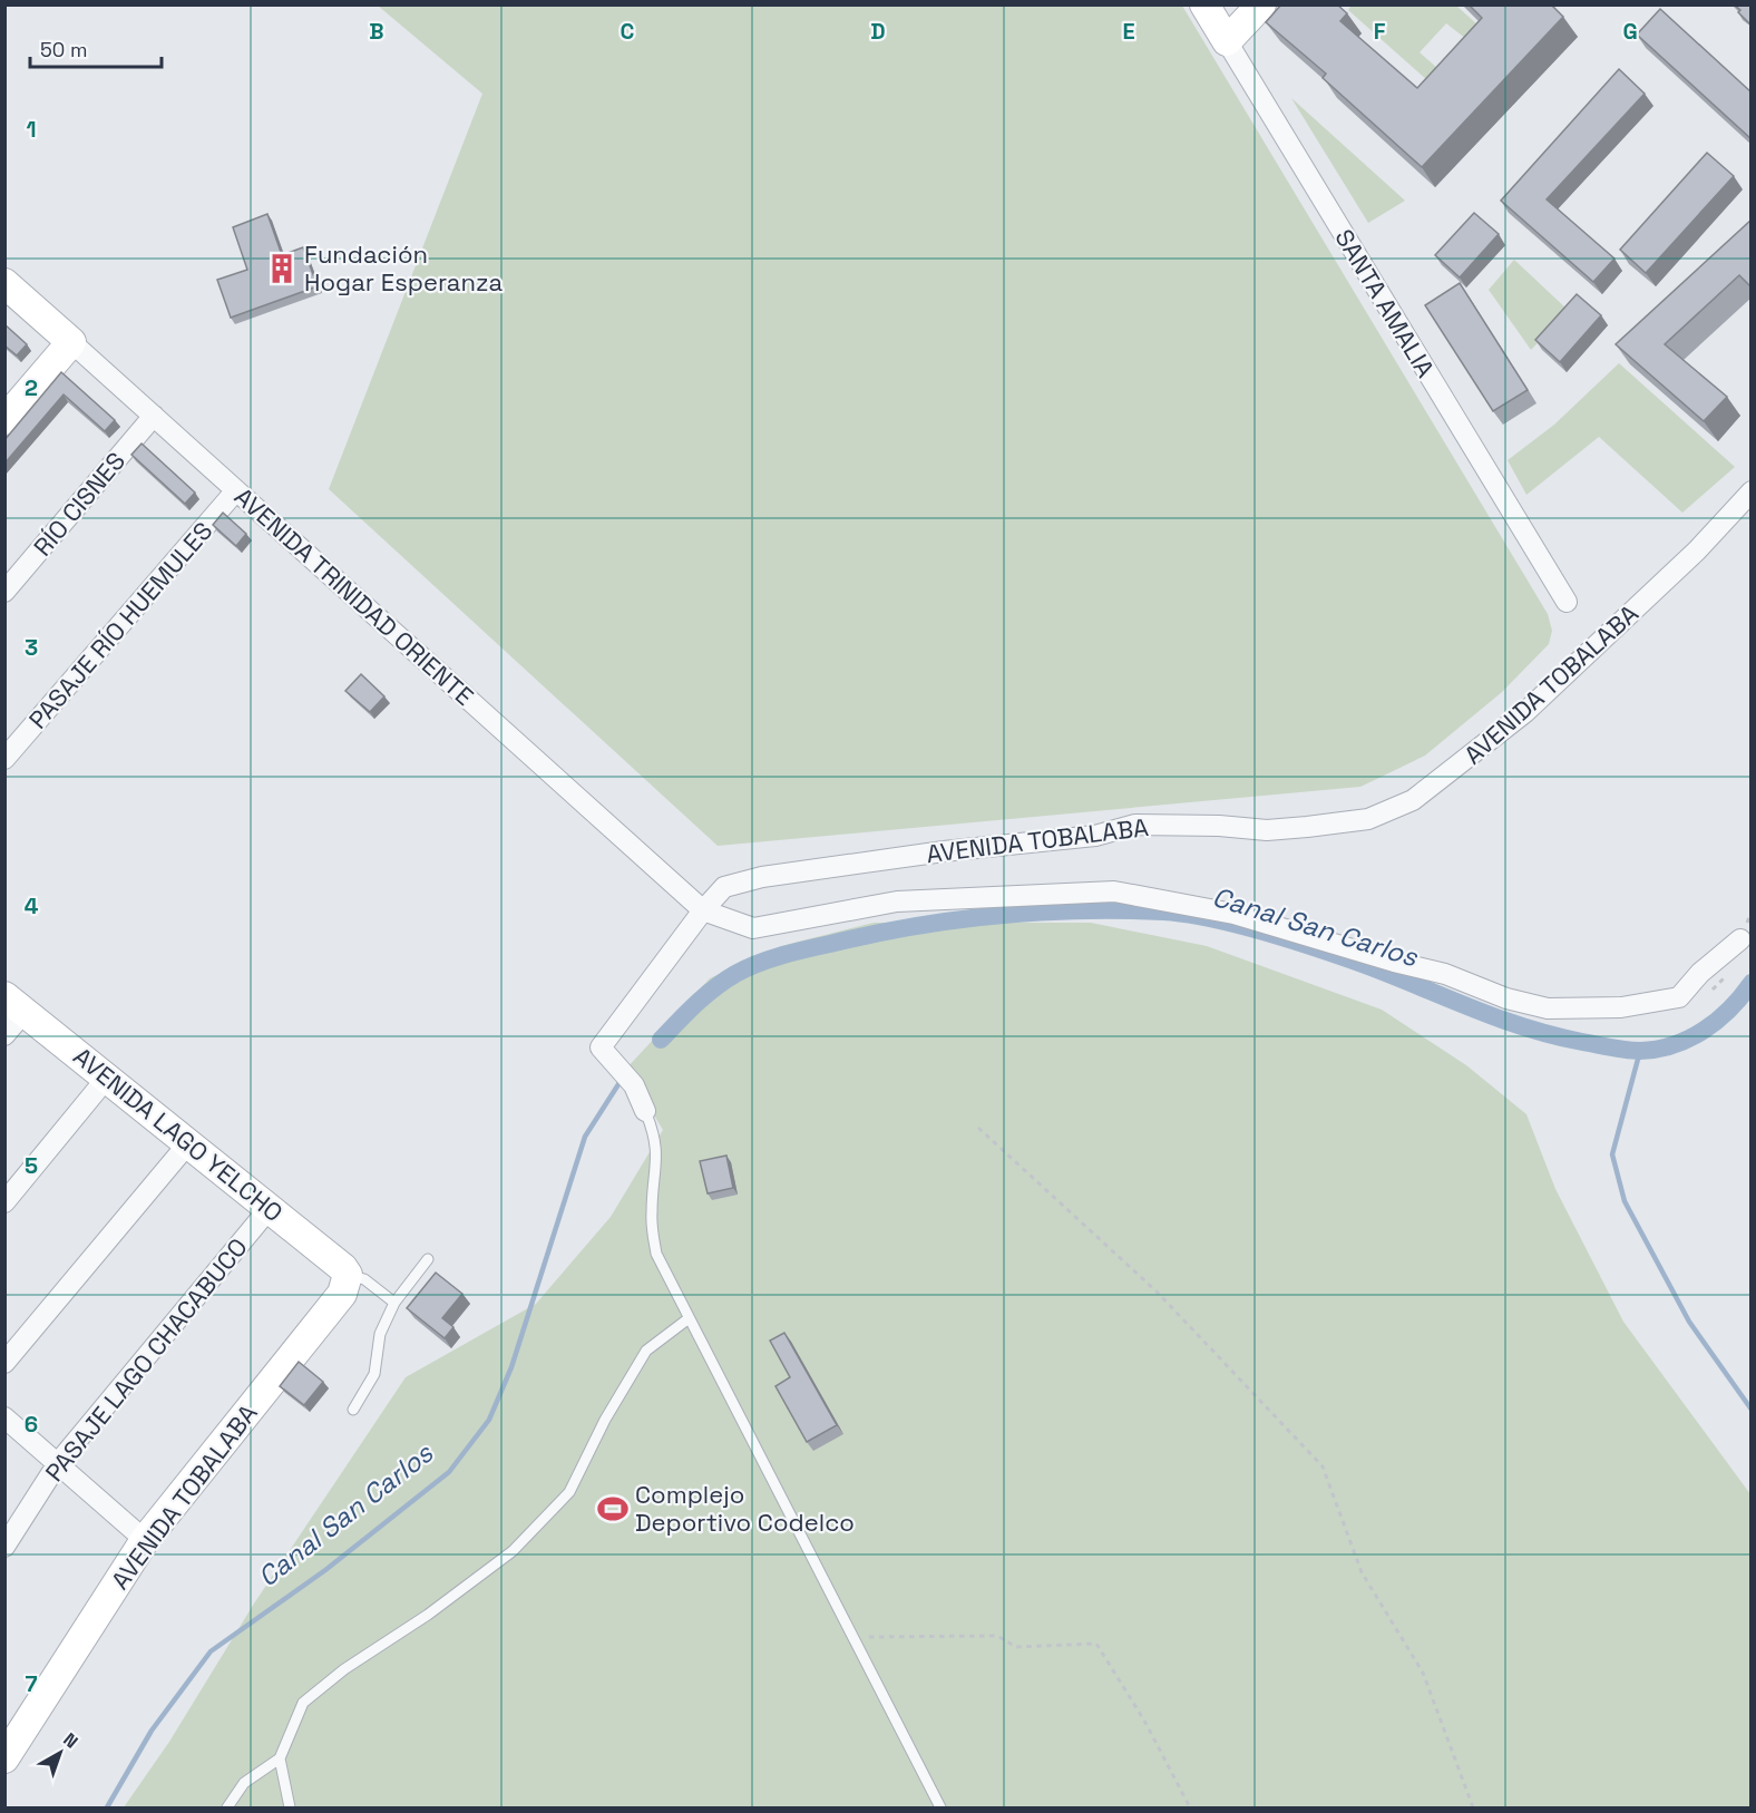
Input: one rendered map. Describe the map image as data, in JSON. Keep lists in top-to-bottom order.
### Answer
{
  "streets": {
    "street": [
      "SANTA AMALIA",
      "RÍO CISNES",
      "AVENIDA TRINIDAD ORIENTE",
      "PASAJE RÍO HUEMULES",
      "AVENIDA TOBALABA",
      "AVENIDA LAGO YELCHO",
      "PASAJE LAGO CHACABUCO"
    ]
  },
  "crossings": [
    ["RÍO CISNES", "AVENIDA TRINIDAD ORIENTE"],
    ["AVENIDA TRINIDAD ORIENTE", "PASAJE RÍO HUEMULES"],
    ["AVENIDA TRINIDAD ORIENTE", "AVENIDA TOBALABA"],
    ["AVENIDA TOBALABA", "AVENIDA LAGO YELCHO"],
    ["AVENIDA LAGO YELCHO", "PASAJE LAGO CHACABUCO"]
  ],
  "water": ["Canal San Carlos"],
  "places": {
    "building": ["Fundación Hogar Esperanza"],
    "sports": ["Complejo Deportivo Codelco"]
  },
  "scale_bar": "50 m",
  "north": "top right",
  "grid": {
    "columns": [
      "B",
      "C",
      "D",
      "E",
      "F",
      "G"
    ],
    "rows": [
      "1",
      "2",
      "3",
      "4",
      "5",
      "6",
      "7"
    ]
  }
}
